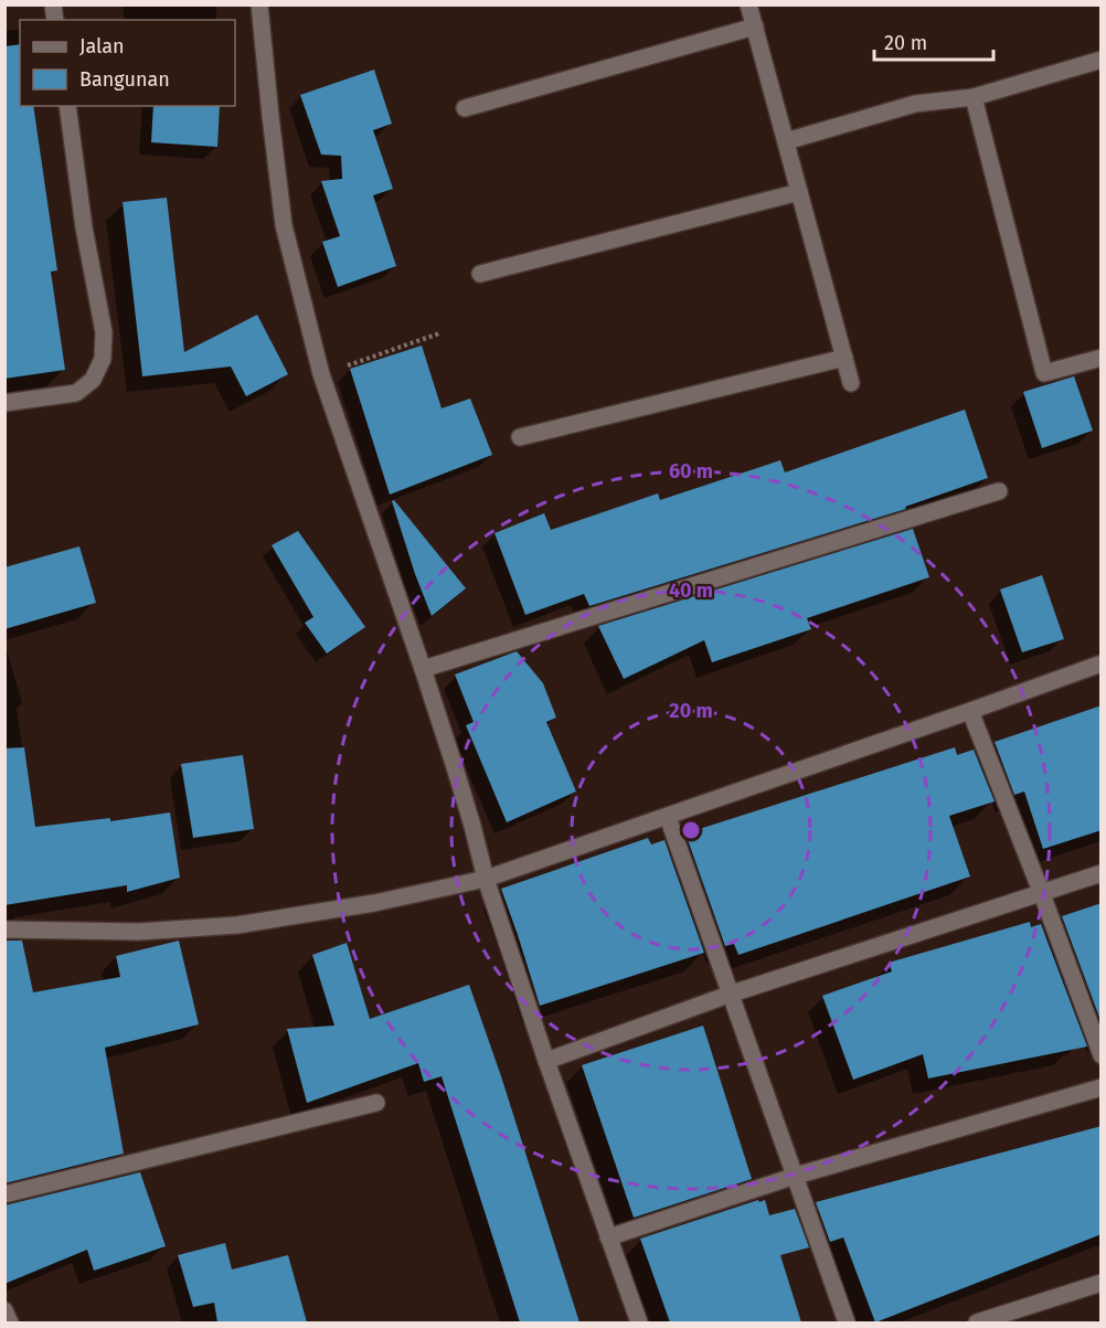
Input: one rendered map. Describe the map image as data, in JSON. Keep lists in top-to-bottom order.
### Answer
{
  "legend": ["Jalan", "Bangunan"],
  "scale_bar": "20 m",
  "rings": ["60 m", "40 m", "20 m"]
}
